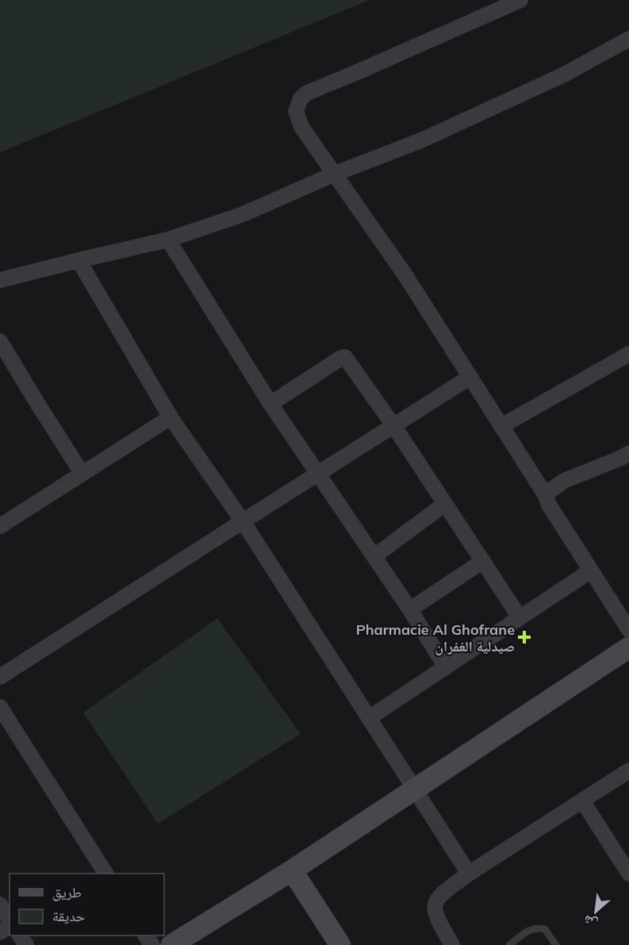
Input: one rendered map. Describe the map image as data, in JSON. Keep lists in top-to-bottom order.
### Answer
{
  "places": {
    "health": ["Pharmacie Al Ghofrane صيدلية الغفران"]
  },
  "legend": ["طريق", "حديقة"],
  "north": "bottom left"
}
